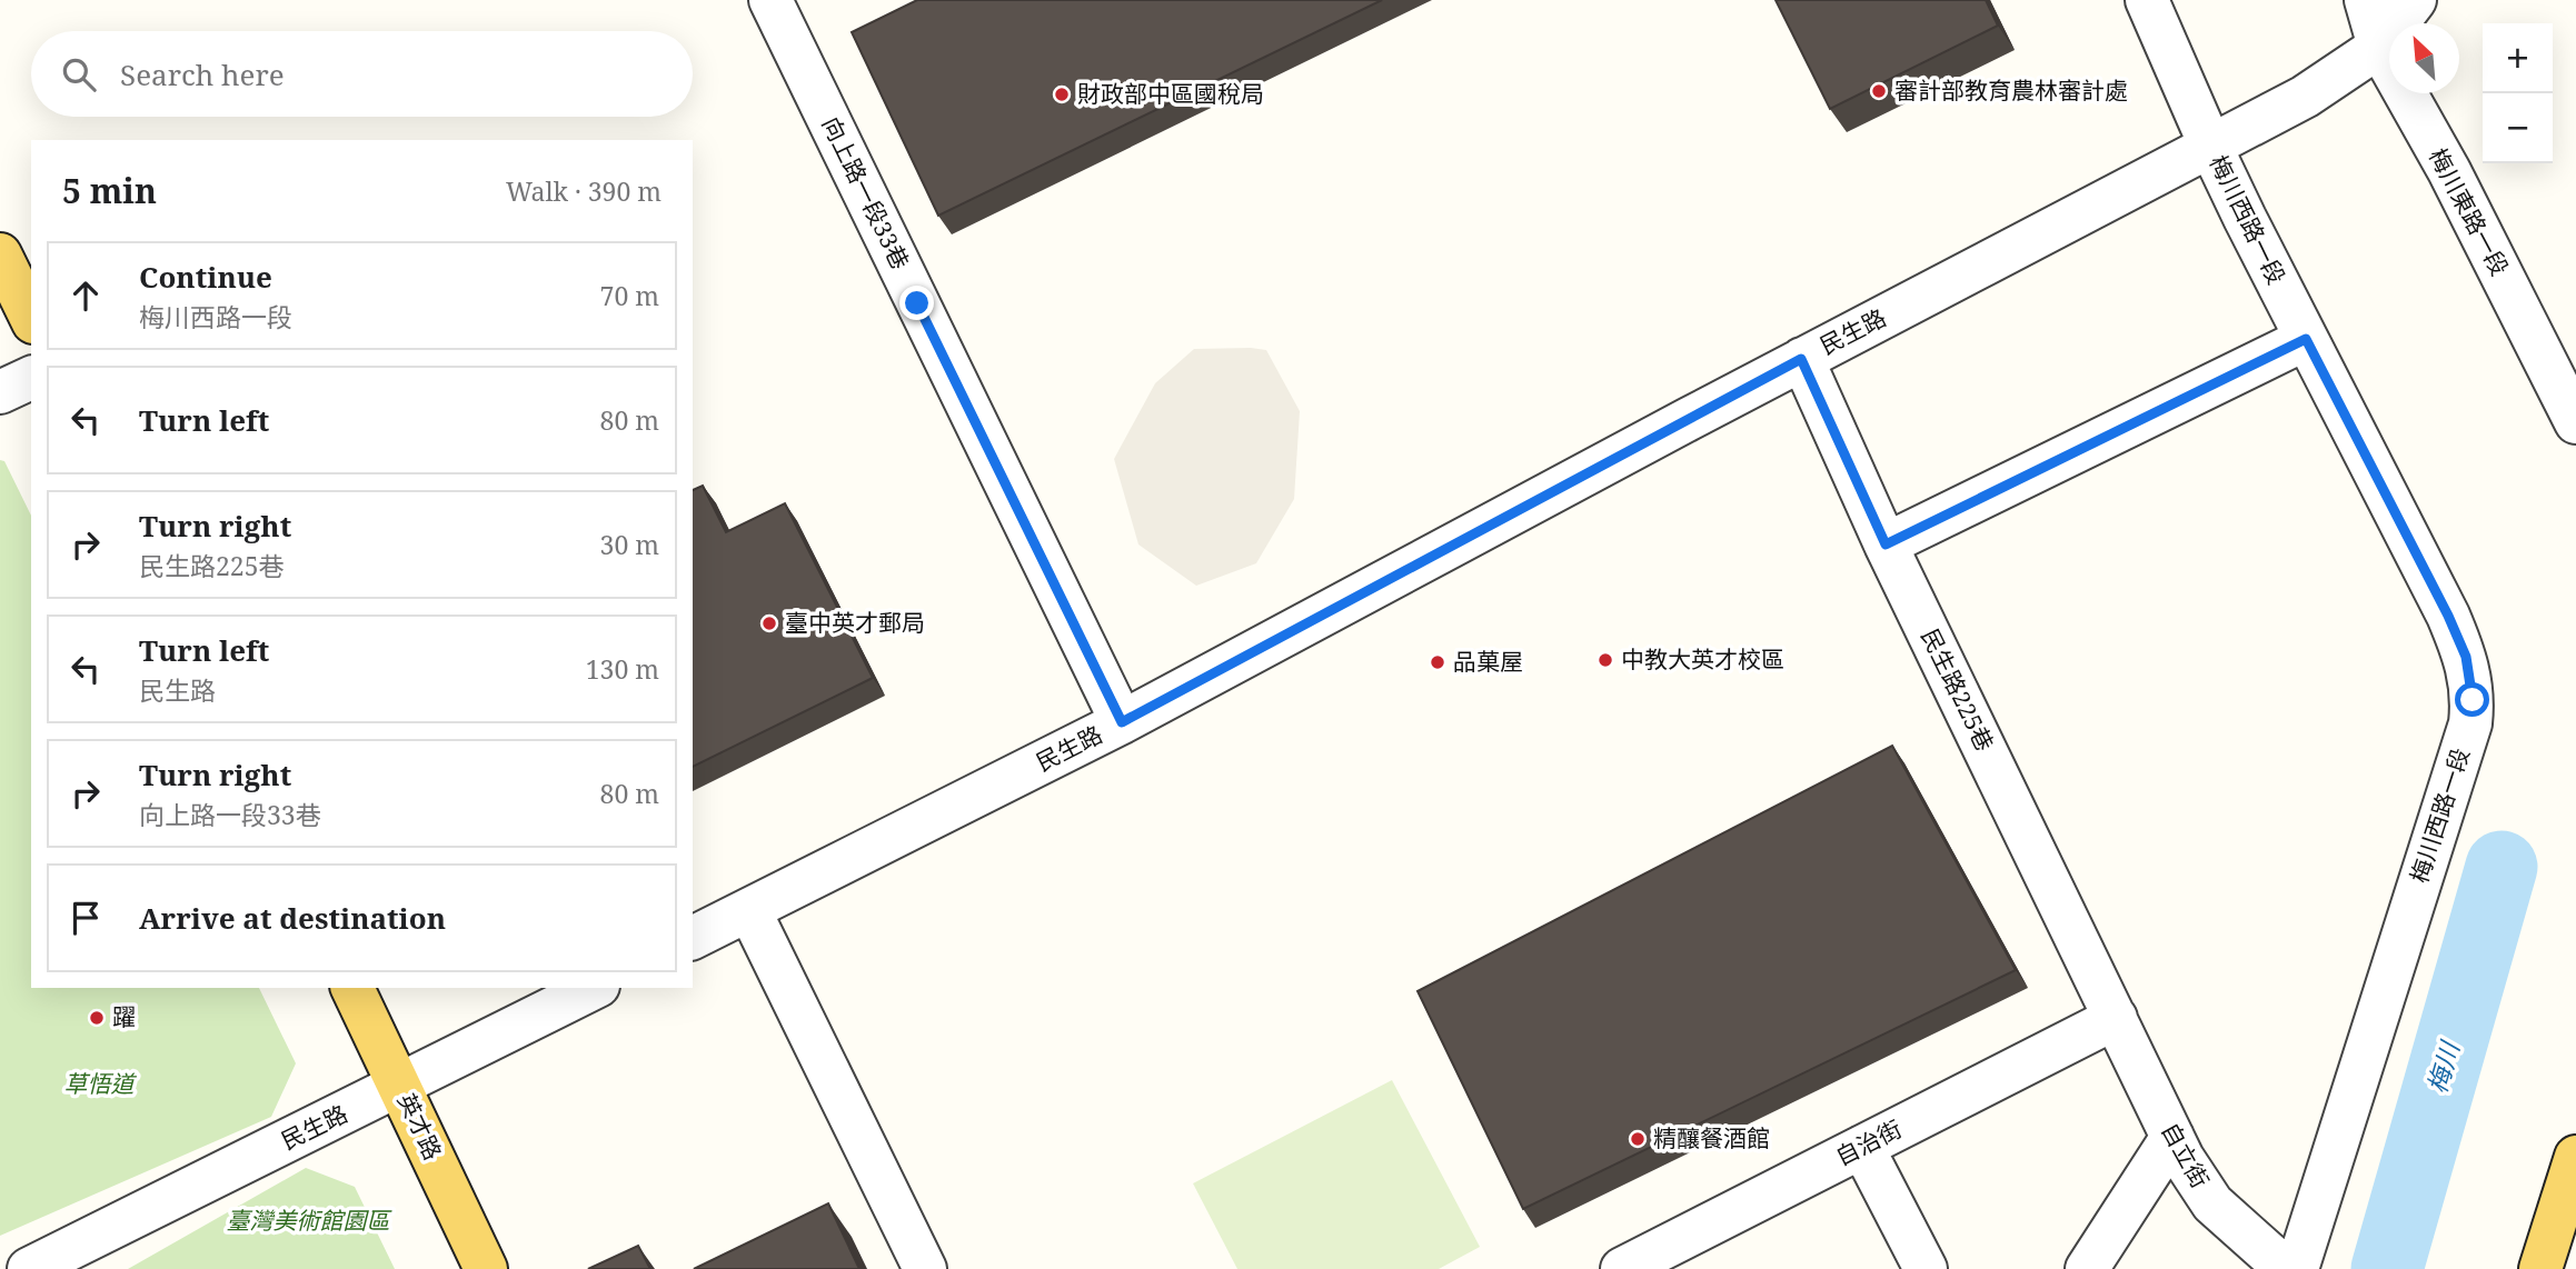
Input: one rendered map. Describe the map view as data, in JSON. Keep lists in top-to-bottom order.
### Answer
{
  "streets": {
    "main road": ["英才路"],
    "street": [
      "向上路一段33巷",
      "梅川東路一段",
      "梅川西路一段",
      "民生路",
      "民生路225巷",
      "自治街",
      "自立街"
    ]
  },
  "crossings": [
    ["向上路一段33巷", "民生路"],
    ["梅川東路一段", "民生路"],
    ["梅川西路一段", "民生路"],
    ["民生路", "民生路225巷"],
    ["民生路", "英才路"],
    ["民生路225巷", "自治街"],
    ["民生路225巷", "自立街"],
    ["自治街", "自立街"]
  ],
  "water": ["梅川"],
  "parks": ["草悟道", "臺灣美術館園區"],
  "places": [
    "審計部教育農林審計處",
    "財政部中區國稅局",
    "臺中英才郵局",
    "中教大英才校區",
    "品菓屋",
    "躍",
    "精釀餐酒館"
  ],
  "north": "top left",
  "page": {
    "map_buttons": ["+", "−"],
    "search": "Search here",
    "heading": ["5 min", "Walk · 390 m"],
    "list": [
      ["Continue", "梅川西路一段", "70 m"],
      ["Turn left", "80 m"],
      ["Turn right", "民生路225巷", "30 m"],
      ["Turn left", "民生路", "130 m"],
      ["Turn right", "向上路一段33巷", "80 m"],
      "Arrive at destination"
    ]
  }
}
